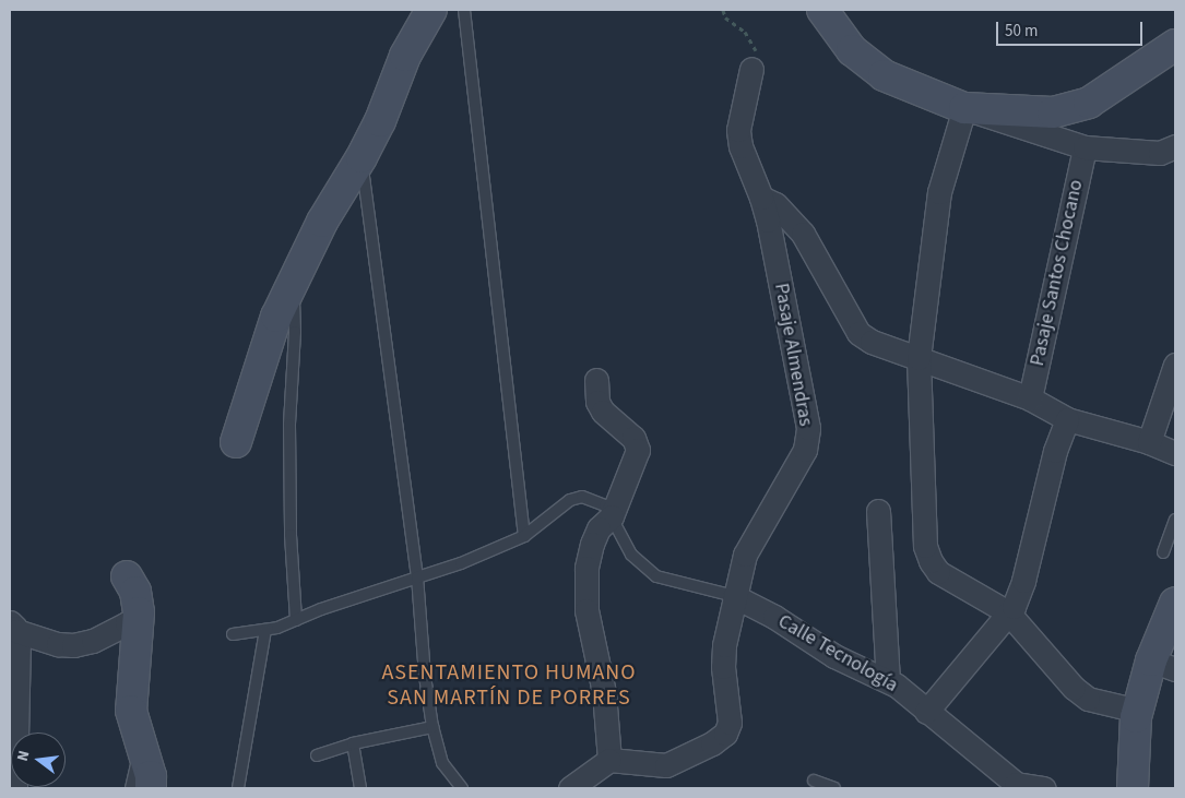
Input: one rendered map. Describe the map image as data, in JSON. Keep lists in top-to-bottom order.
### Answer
{
  "streets": {
    "street": ["Pasaje Santos Chocano", "Pasaje Almendras", "Calle Tecnología"]
  },
  "crossings": [
    ["Pasaje Almendras", "Calle Tecnología"]
  ],
  "districts": ["ASENTAMIENTO HUMANO SAN MARTÍN DE PORRES"],
  "scale_bar": "50 m",
  "north": "left"
}
